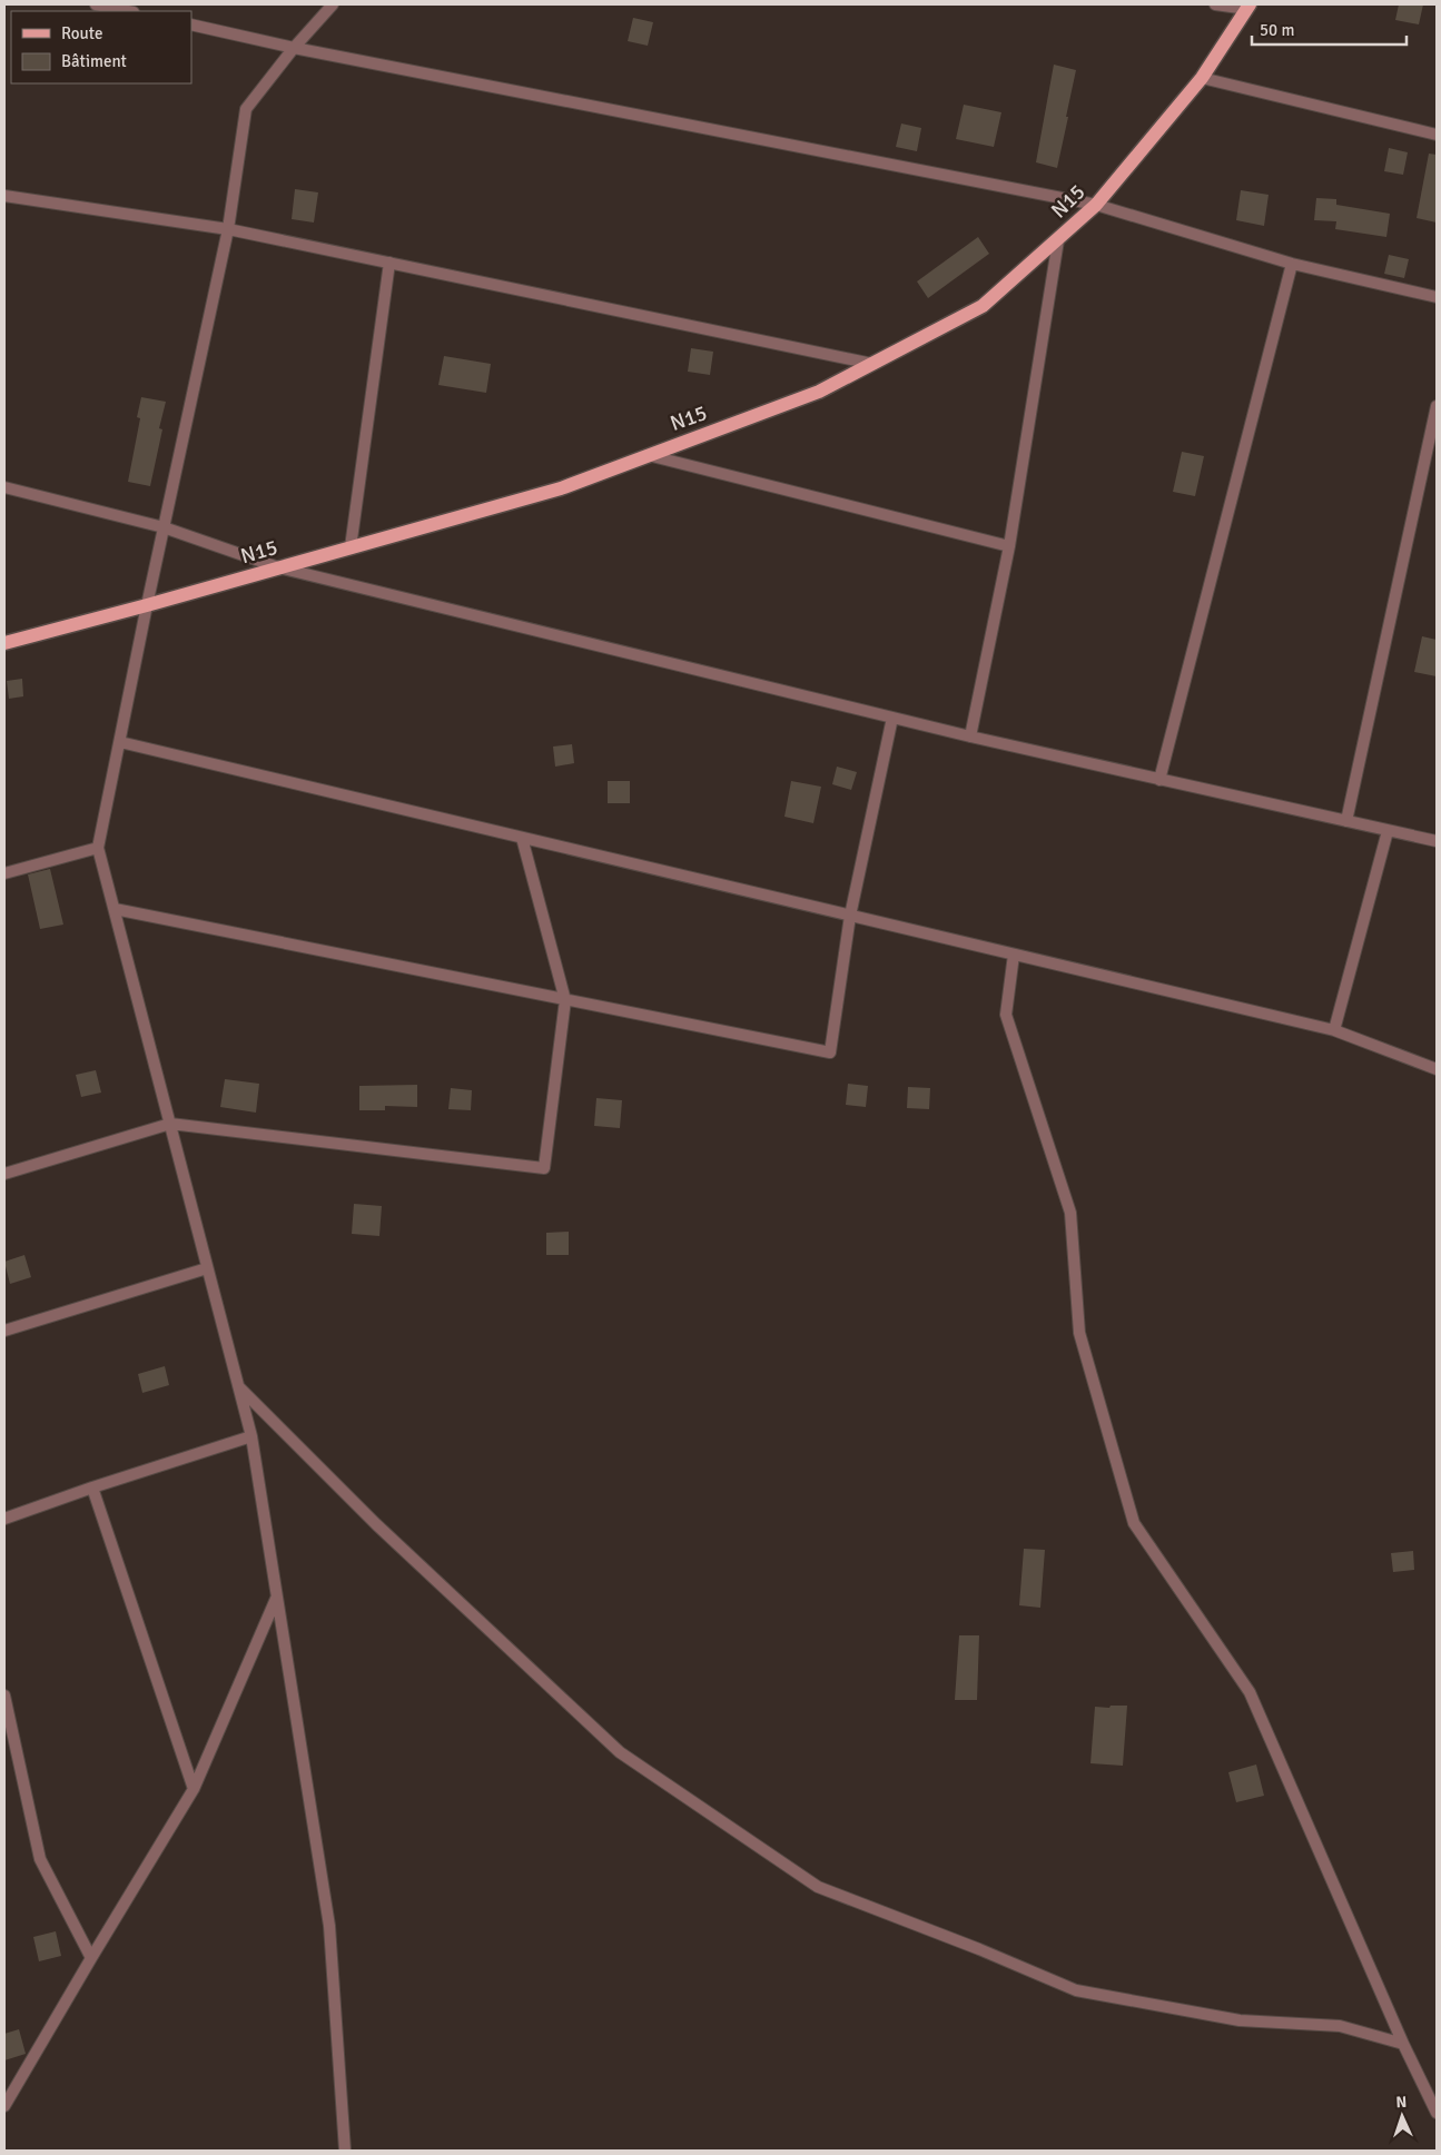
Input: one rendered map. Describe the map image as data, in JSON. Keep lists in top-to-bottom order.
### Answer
{
  "streets": {
    "main road": ["N15"]
  },
  "legend": ["Route", "Bâtiment"],
  "scale_bar": "50 m",
  "north": "top"
}
